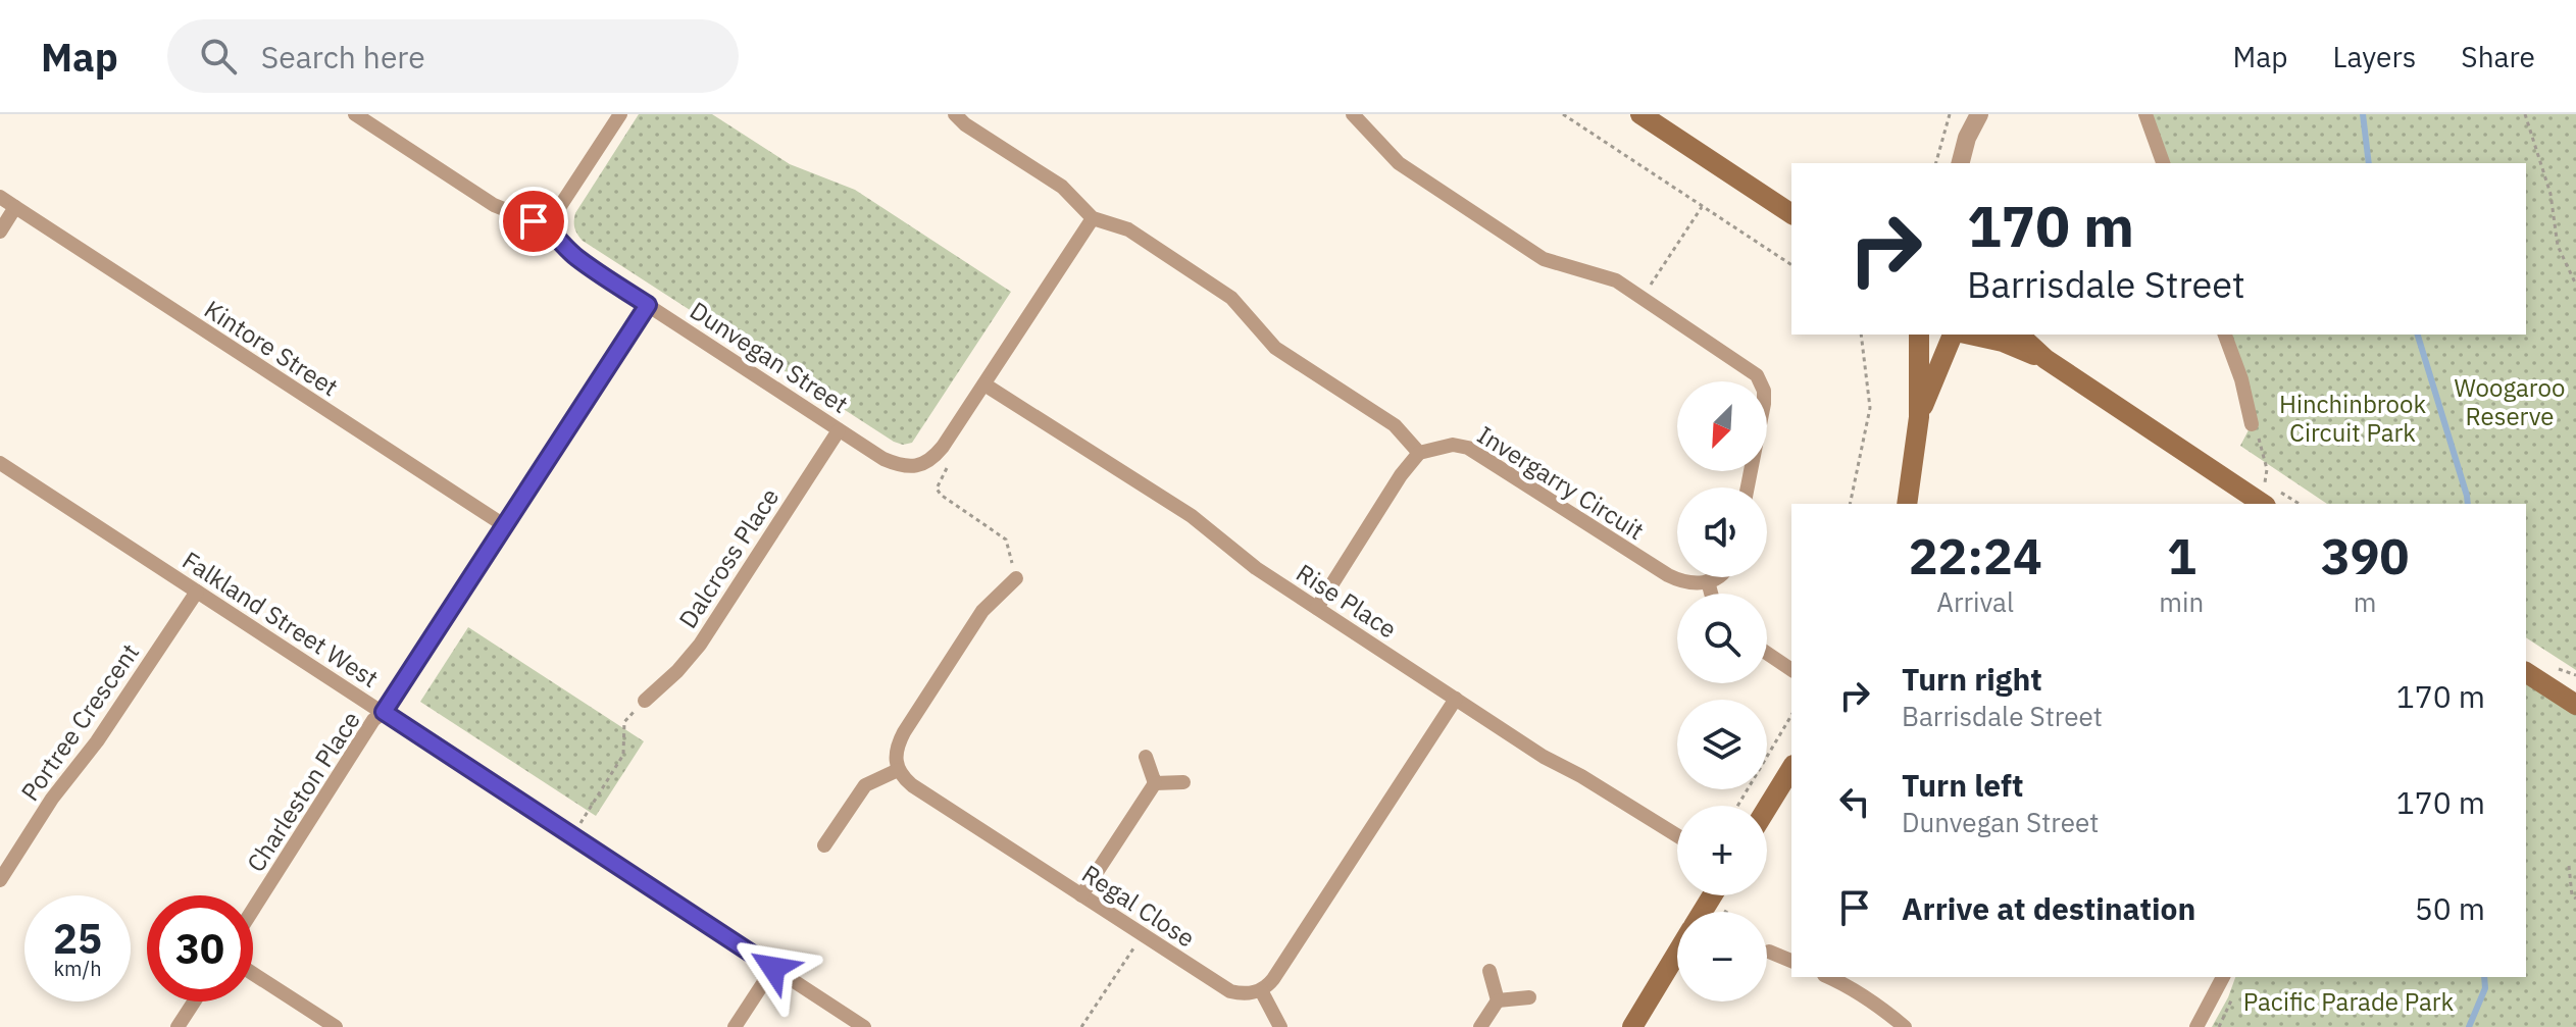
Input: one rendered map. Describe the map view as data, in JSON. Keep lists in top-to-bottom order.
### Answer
{
  "streets": {
    "street": [
      "Kintore Street",
      "Dunvegan Street",
      "Invergarry Circuit",
      "Dalcross Place",
      "Rise Place",
      "Falkland Street West",
      "Portree Crescent",
      "Charleston Place",
      "Regal Close"
    ]
  },
  "crossings": [
    ["Kintore Street", "Charleston Place"],
    ["Dunvegan Street", "Dalcross Place"],
    ["Dunvegan Street", "Rise Place"],
    ["Dunvegan Street", "Charleston Place"],
    ["Falkland Street West", "Portree Crescent"],
    ["Falkland Street West", "Charleston Place"]
  ],
  "parks": ["Woogaroo Reserve", "Hinchinbrook Circuit Park", "Pacific Parade Park"],
  "north": "bottom left",
  "page": {
    "header": "Map",
    "search": "Search here",
    "nav": ["Map", "Layers", "Share"],
    "turn": ["170 m", "Barrisdale Street"],
    "map_buttons": ["+", "−"],
    "eta": [
      "22:24",
      "Arrival",
      "1",
      "min",
      "390",
      "m"
    ],
    "list": [
      {
        "name": "Turn right",
        "note": "Barrisdale Street",
        "value": "170 m"
      },
      {
        "name": "Turn left",
        "note": "Dunvegan Street",
        "value": "170 m"
      },
      {
        "name": "Arrive at destination",
        "value": "50 m"
      }
    ],
    "speed": "25 km/h",
    "limit": "30"
  }
}
